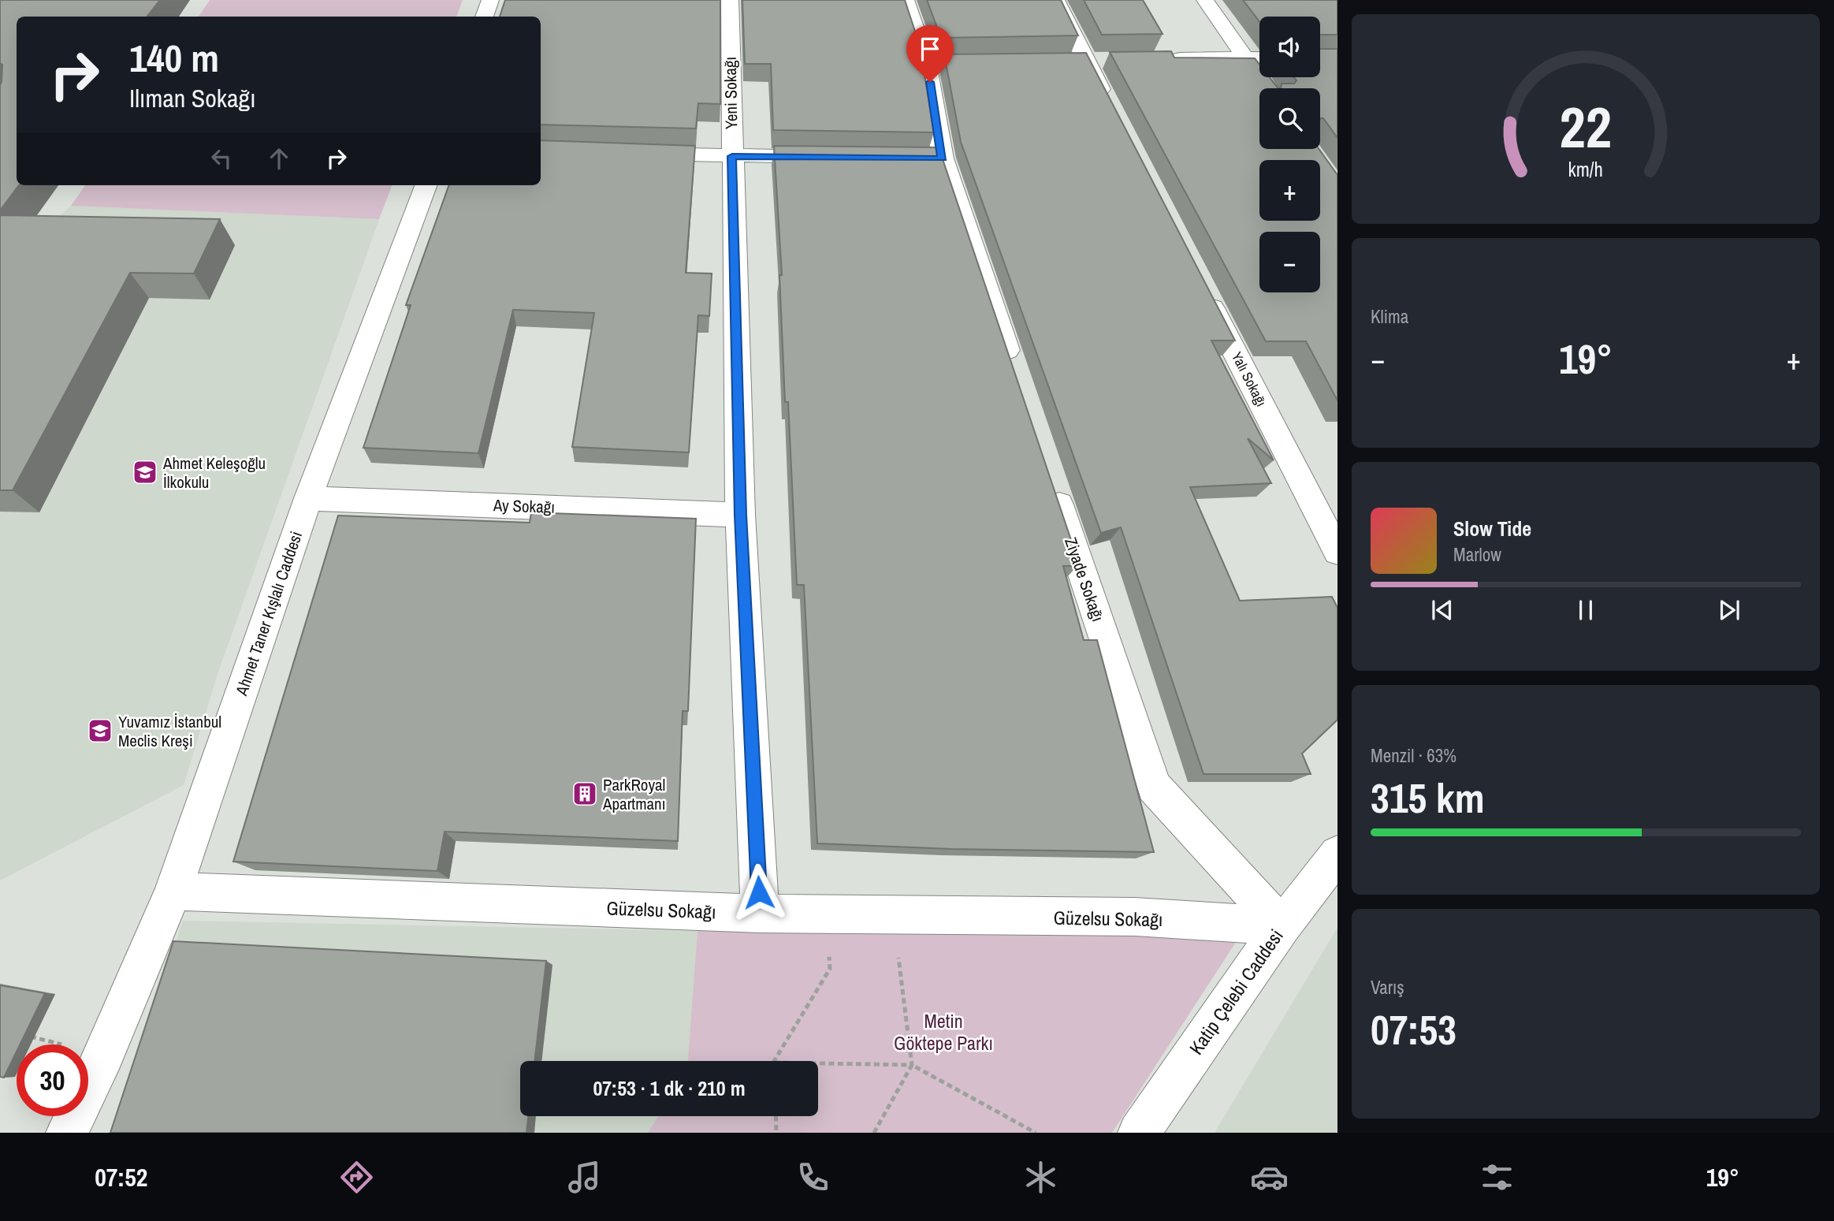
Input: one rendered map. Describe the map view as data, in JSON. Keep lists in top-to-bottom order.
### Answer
{
  "streets": {
    "street": [
      "Yeni Sokağı",
      "Yalı Sokağı",
      "Ay Sokağı",
      "Ziyade Sokağı",
      "Ahmet Taner Kışlalı Caddesi",
      "Güzelsu Sokağı",
      "Katip Çelebi Caddesi"
    ]
  },
  "crossings": [
    ["Yeni Sokağı", "Ay Sokağı"],
    ["Yeni Sokağı", "Güzelsu Sokağı"],
    ["Ay Sokağı", "Ahmet Taner Kışlalı Caddesi"],
    ["Ziyade Sokağı", "Güzelsu Sokağı"],
    ["Ziyade Sokağı", "Katip Çelebi Caddesi"],
    ["Ahmet Taner Kışlalı Caddesi", "Güzelsu Sokağı"],
    ["Güzelsu Sokağı", "Katip Çelebi Caddesi"]
  ],
  "parks": ["Metin Göktepe Parkı"],
  "places": {
    "school or university": ["Ahmet Keleşoğlu İlkokulu", "Yuvamız İstanbul Meclis Kreşi"],
    "building": ["ParkRoyal Apartmanı"]
  },
  "page": {
    "map_buttons": ["+", "−"],
    "turn": ["140 m", "Ilıman Sokağı"],
    "tile": [
      "Klima",
      ["Menzil · 63%", "315 km"],
      ["Varış", "07:53"]
    ],
    "heat": ["−", "19°", "+"],
    "song": ["Slow Tide", "Marlow"],
    "limit": "30",
    "trip": "07:53 · 1 dk · 210 m",
    "tabs": ["07:52", "19°"],
    "gauge": ["22", "km/h"]
  }
}
